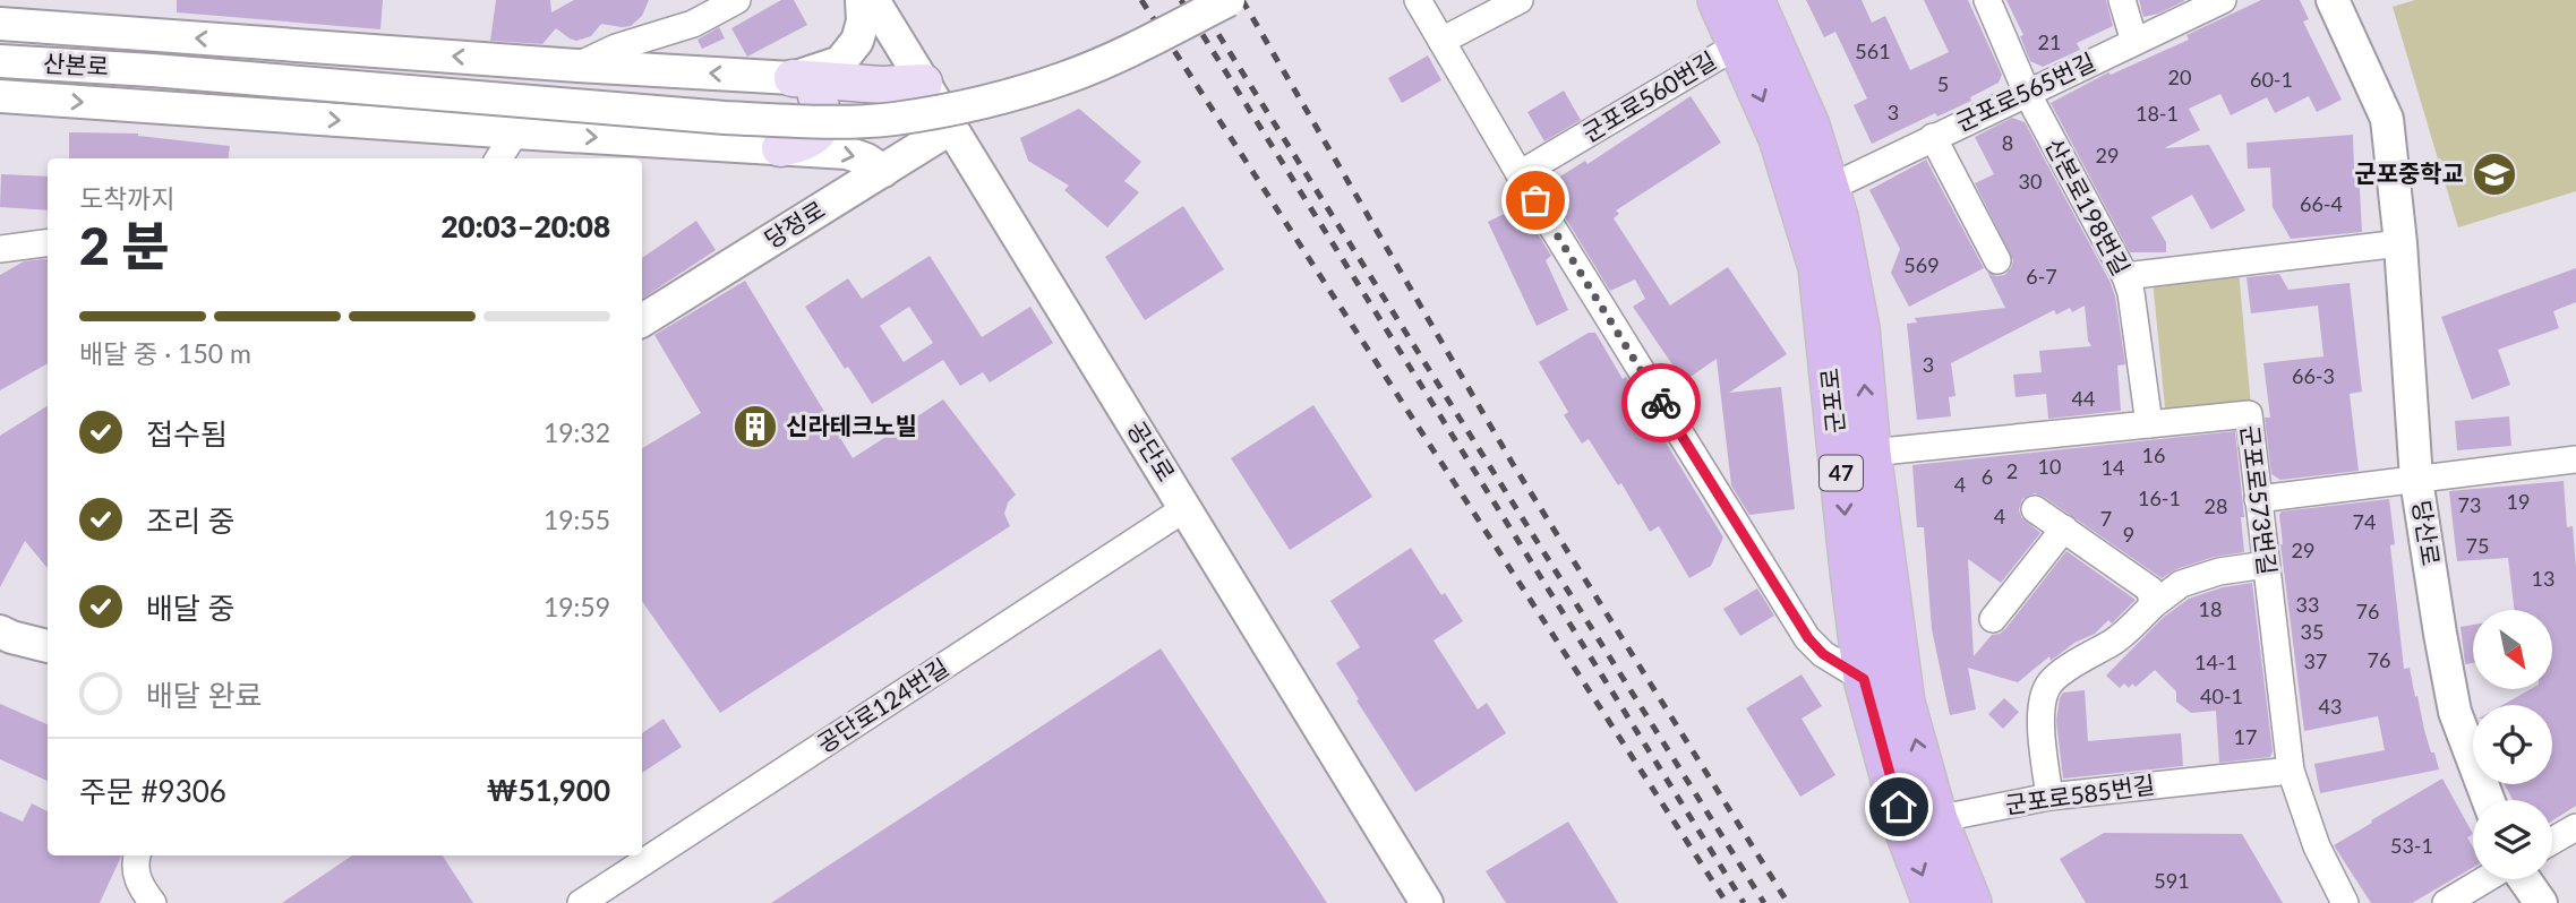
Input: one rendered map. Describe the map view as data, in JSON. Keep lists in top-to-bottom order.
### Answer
{
  "streets": {
    "main road": ["군포로", "47"],
    "street": [
      "산본로",
      "군포로565번길",
      "군포로560번길",
      "산본로198번길",
      "당정로",
      "공단로",
      "군포로573번길",
      "당산로",
      "공단로124번길",
      "군포로585번길"
    ]
  },
  "crossings": [
    ["군포로565번길", "산본로198번길"],
    ["군포로565번길", "군포로"],
    ["군포로560번길", "군포로"],
    ["산본로198번길", "군포로573번길"],
    ["당정로", "공단로"],
    ["군포로", "군포로573번길"],
    ["군포로", "군포로585번길"],
    ["공단로", "공단로124번길"],
    ["군포로573번길", "군포로585번길"]
  ],
  "places": {
    "school or university": ["군포중학교"],
    "building": ["신라테크노빌"]
  },
  "house_numbers": [
    "21",
    "561",
    "20",
    "60-1",
    "5",
    "3",
    "18-1",
    "8",
    "29",
    "30",
    "66-4",
    "569",
    "6-7",
    "3",
    "66-3",
    "44",
    "16",
    "10",
    "14",
    "2",
    "6",
    "4",
    "16-1",
    "19",
    "73",
    "28",
    "4",
    "7",
    "74",
    "9",
    "75",
    "29",
    "13",
    "33",
    "18",
    "76",
    "35",
    "76",
    "37",
    "14-1",
    "40-1",
    "43",
    "17",
    "53-1",
    "591"
  ],
  "north": "bottom right",
  "page": {
    "heading": ["2 분", "도착까지", "20:03–20:08"],
    "panel": ["주문 #9306", "₩51,900"],
    "bar": "배달 중 · 150 m",
    "list": [
      ["접수됨", "19:32"],
      ["조리 중", "19:55"],
      ["배달 중", "19:59"],
      "배달 완료"
    ]
  }
}
